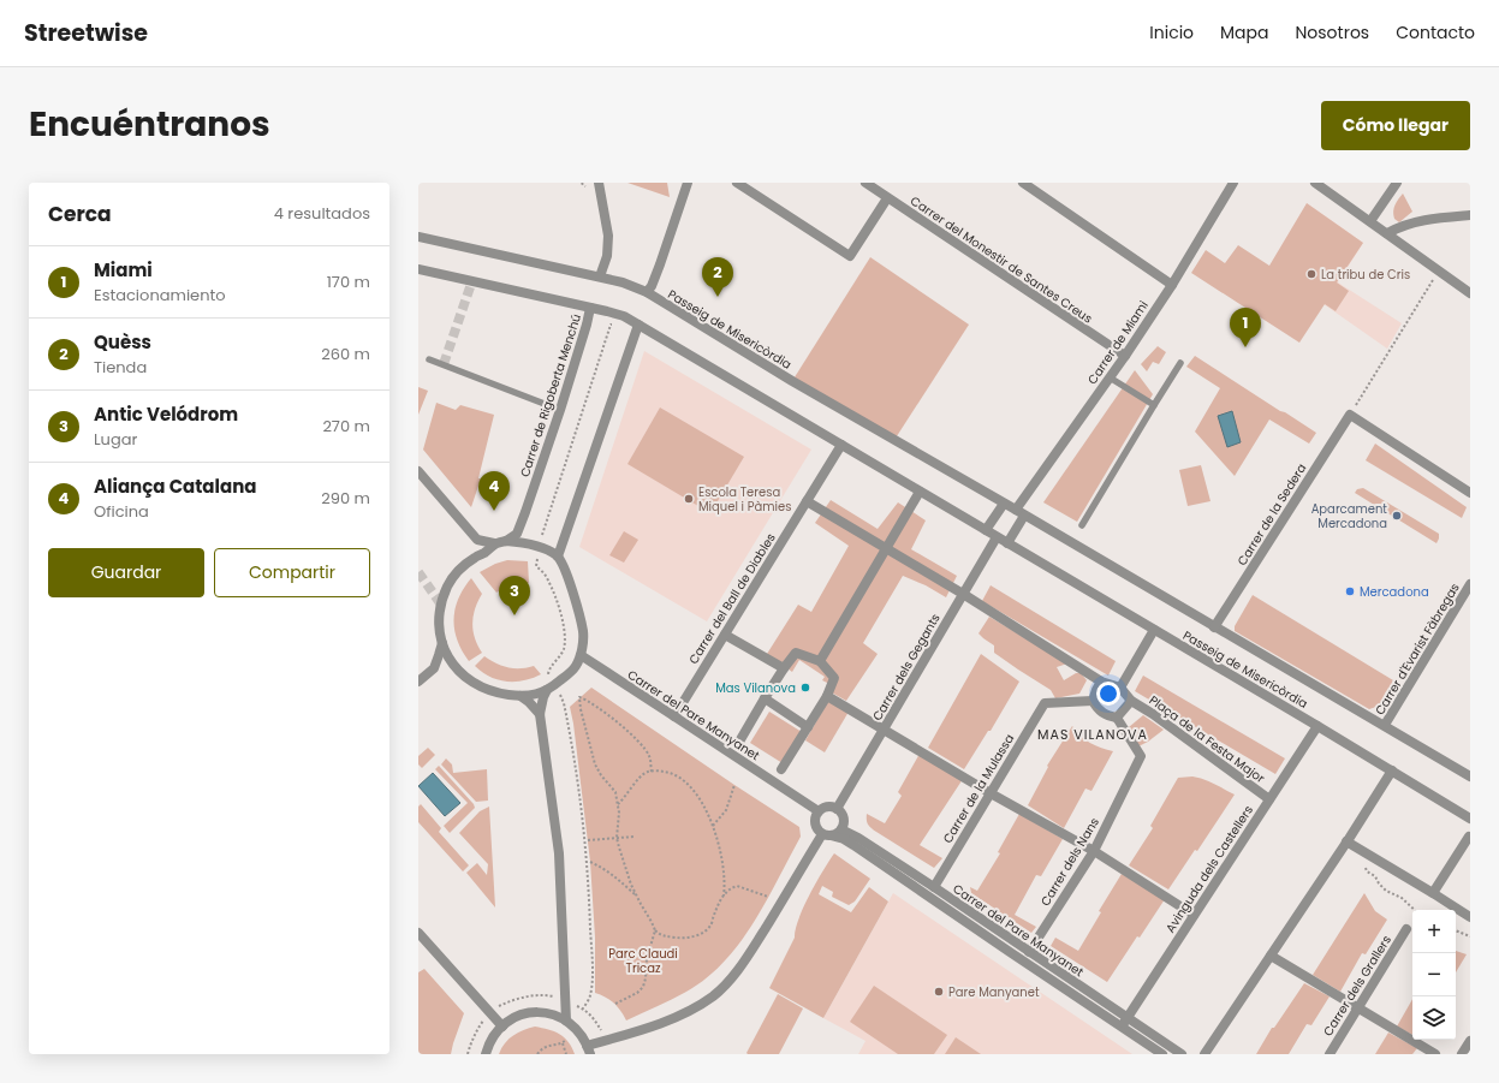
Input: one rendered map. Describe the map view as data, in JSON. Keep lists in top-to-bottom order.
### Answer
{
  "streets": {
    "street": [
      "Carrer del Monestir de Santes Creus",
      "Passeig de Misericòrdia",
      "Carrer de Miami",
      "Carrer de Rigoberta Menchú",
      "Carrer de la Sedera",
      "Carrer del Ball de Diables",
      "Carrer d'Evarist Fàbregas",
      "Carrer dels Gegants",
      "Carrer del Pare Manyanet",
      "Plaça de la Festa Major",
      "Carrer de la Mulassa",
      "Carrer dels Nans",
      "Avinguda dels Castellers",
      "Carrer dels Grallers"
    ]
  },
  "crossings": [
    ["Carrer del Monestir de Santes Creus", "Carrer de Miami"],
    ["Passeig de Misericòrdia", "Carrer de Miami"],
    ["Passeig de Misericòrdia", "Carrer de Rigoberta Menchú"],
    ["Passeig de Misericòrdia", "Carrer de la Sedera"],
    ["Passeig de Misericòrdia", "Carrer del Ball de Diables"],
    ["Passeig de Misericòrdia", "Carrer d'Evarist Fàbregas"],
    ["Passeig de Misericòrdia", "Carrer dels Gegants"],
    ["Passeig de Misericòrdia", "Avinguda dels Castellers"],
    ["Carrer de Rigoberta Menchú", "Carrer del Pare Manyanet"],
    ["Carrer del Ball de Diables", "Carrer del Pare Manyanet"],
    ["Carrer del Ball de Diables", "Plaça de la Festa Major"],
    ["Carrer dels Gegants", "Carrer del Pare Manyanet"],
    ["Carrer dels Gegants", "Plaça de la Festa Major"],
    ["Carrer del Pare Manyanet", "Carrer de la Mulassa"],
    ["Carrer del Pare Manyanet", "Carrer dels Nans"],
    ["Carrer del Pare Manyanet", "Avinguda dels Castellers"],
    ["Plaça de la Festa Major", "Carrer de la Mulassa"],
    ["Plaça de la Festa Major", "Carrer dels Nans"],
    ["Plaça de la Festa Major", "Avinguda dels Castellers"],
    ["Carrer de la Mulassa", "Carrer dels Nans"]
  ],
  "districts": ["MAS VILANOVA"],
  "parks": ["Parc Claudi Tricaz"],
  "places": [
    "La tribu de Cris",
    "Escola Teresa Miquel i Pàmies",
    "Aparcament Mercadona",
    "Mercadona",
    "Mas Vilanova",
    "Pare Manyanet"
  ],
  "page": {
    "header": "Streetwise",
    "nav": [
      "Inicio",
      "Mapa",
      "Nosotros",
      "Contacto"
    ],
    "title": "Encuéntranos",
    "buttons": [
      "Cómo llegar",
      ["Guardar", "Compartir"]
    ],
    "heading": ["Cerca", "4 resultados"],
    "list": [
      {
        "mark": "1",
        "name": "Miami",
        "note": "Estacionamiento",
        "value": "170 m"
      },
      {
        "mark": "2",
        "name": "Quèss",
        "note": "Tienda",
        "value": "260 m"
      },
      {
        "mark": "3",
        "name": "Antic Velódrom",
        "note": "Lugar",
        "value": "270 m"
      },
      {
        "mark": "4",
        "name": "Aliança Catalana",
        "note": "Oficina",
        "value": "290 m"
      }
    ],
    "pins": [
      "2",
      "1",
      "4",
      "3"
    ],
    "map_buttons": ["+", "−"]
  }
}
